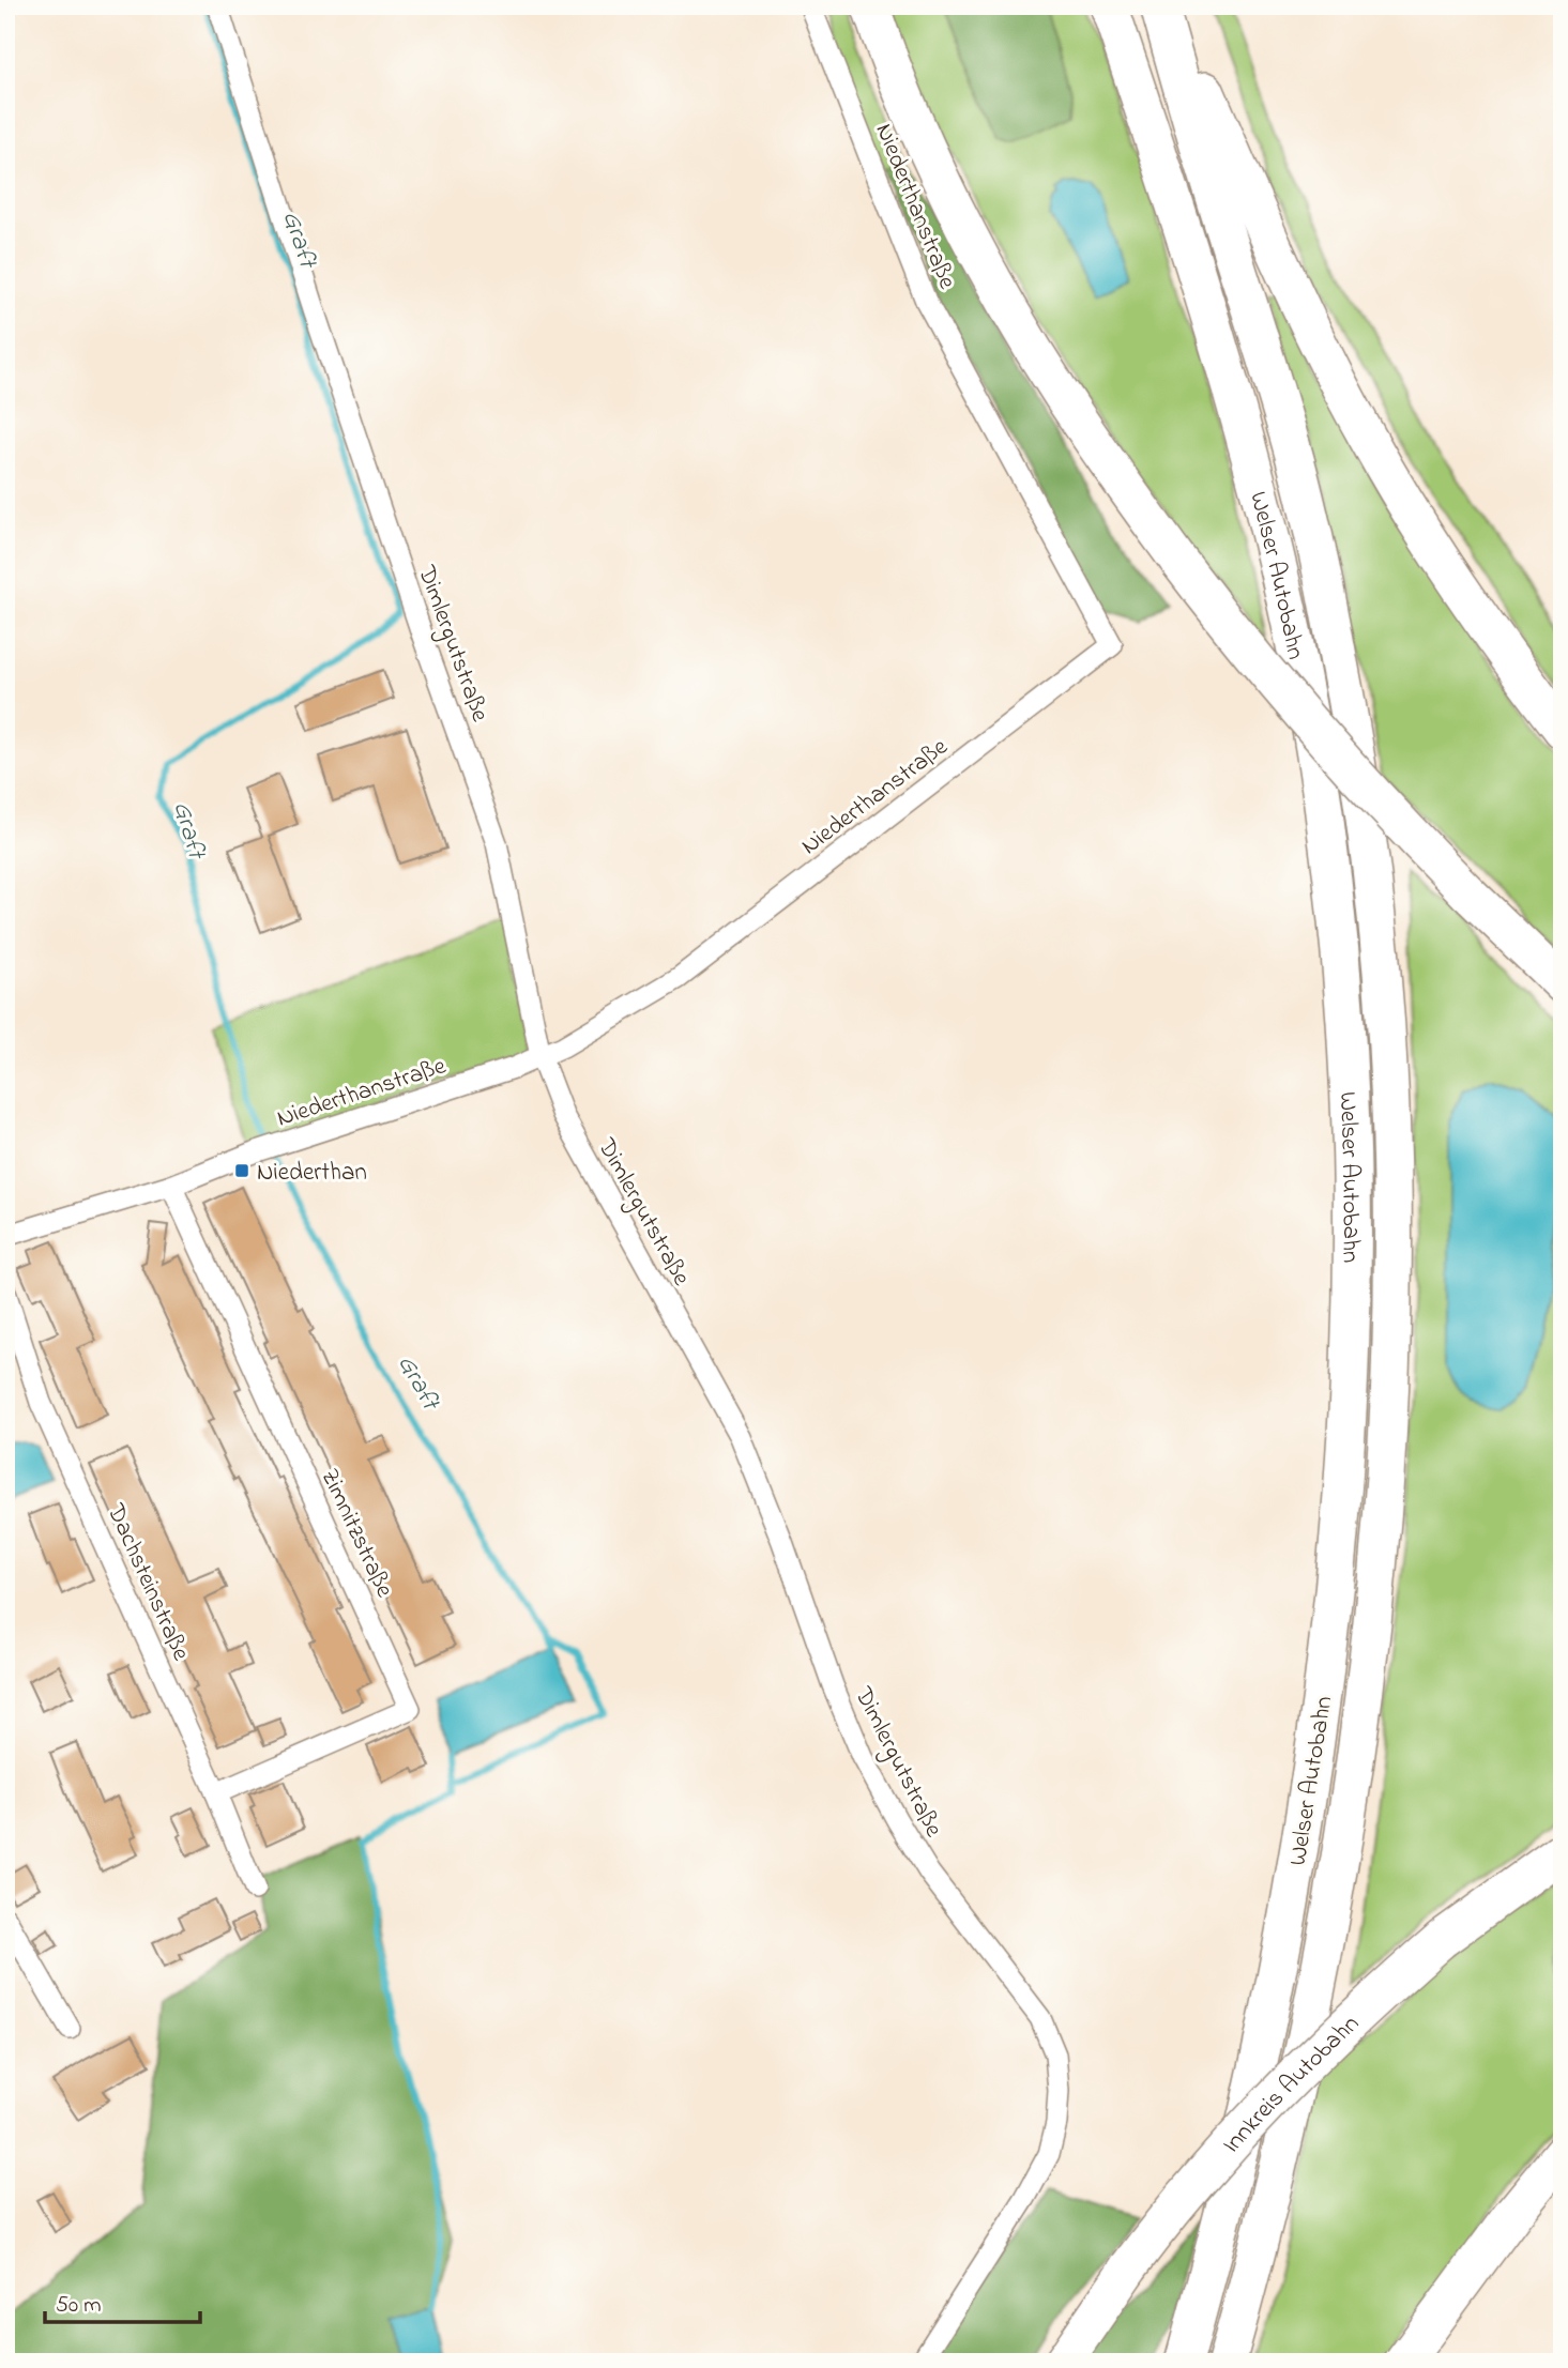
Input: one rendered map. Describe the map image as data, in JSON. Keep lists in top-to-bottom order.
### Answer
{
  "streets": {
    "highway": ["Welser Autobahn", "Innkreis Autobahn"],
    "street": [
      "Niederthanstraße",
      "Dimlergutstraße",
      "Zimnitzstraße",
      "Dachsteinstraße"
    ]
  },
  "crossings": [
    ["Niederthanstraße", "Dimlergutstraße"],
    ["Niederthanstraße", "Zimnitzstraße"],
    ["Zimnitzstraße", "Dachsteinstraße"]
  ],
  "water": ["Graft"],
  "places": {
    "transit": ["Niederthan"]
  },
  "scale_bar": "50 m"
}
